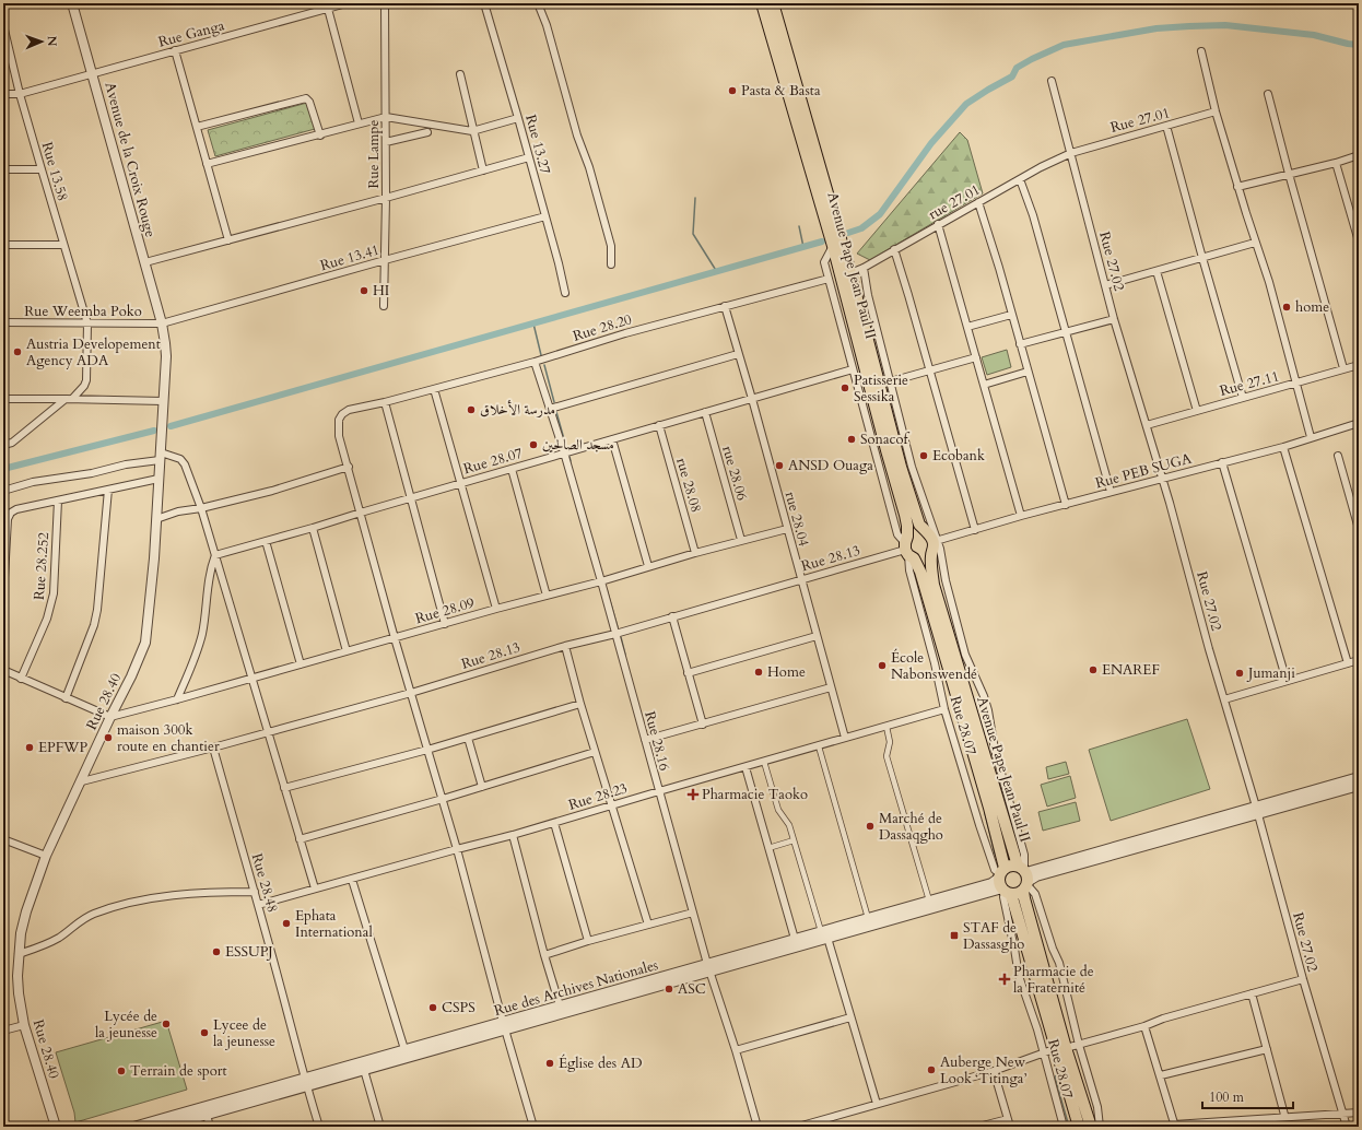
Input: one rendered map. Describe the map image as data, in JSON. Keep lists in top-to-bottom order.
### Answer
{
  "streets": {
    "highway": ["Avenue Pape Jean Paul II"],
    "street": [
      "Rue Ganga",
      "Rue 27.01",
      "Rue 13.27",
      "Rue Lampe",
      "Avenue de la Croix Rouge",
      "Rue 13.58",
      "rue 27.01",
      "Rue 13.41",
      "Rue 27.02",
      "Rue Weemba Poko",
      "Rue 28.20",
      "Rue 27.11",
      "Rue 28.07",
      "Rue PEB SUGA",
      "rue 28.06",
      "rue 28.08",
      "rue 28.04",
      "Rue 28.13",
      "Rue 28.252",
      "Rue 28.09",
      "Rue 28.40",
      "Rue 28.16",
      "Rue 28.23",
      "Rue 28.48",
      "Rue des Archives Nationales"
    ]
  },
  "crossings": [
    ["Rue Ganga", "Avenue de la Croix Rouge"],
    ["Rue Ganga", "Rue 13.58"],
    ["Rue 27.01", "rue 27.01"],
    ["Rue 27.01", "Rue 27.02"],
    ["Rue 13.27", "Rue 13.41"],
    ["Rue Lampe", "Rue 13.41"],
    ["Avenue de la Croix Rouge", "Rue 13.41"],
    ["Avenue de la Croix Rouge", "Rue Weemba Poko"],
    ["Avenue de la Croix Rouge", "Rue 28.40"],
    ["Rue 13.58", "Rue Weemba Poko"],
    ["rue 27.01", "Rue 27.02"],
    ["rue 27.01", "Avenue Pape Jean Paul II"],
    ["Rue 13.41", "Rue Weemba Poko"],
    ["Rue 13.41", "Rue 28.40"],
    ["Rue 27.02", "Rue 27.11"],
    ["Rue 27.02", "Rue PEB SUGA"],
    ["Avenue Pape Jean Paul II", "Rue 28.07"],
    ["Avenue Pape Jean Paul II", "Rue PEB SUGA"],
    ["Avenue Pape Jean Paul II", "Rue 28.13"],
    ["Avenue Pape Jean Paul II", "Rue des Archives Nationales"],
    ["Rue Weemba Poko", "Rue 28.40"],
    ["Rue 28.20", "Rue 28.07"],
    ["Rue 28.20", "rue 28.04"],
    ["Rue 28.20", "Rue 28.16"],
    ["Rue 28.07", "Rue PEB SUGA"],
    ["Rue 28.07", "rue 28.06"],
    ["Rue 28.07", "rue 28.08"],
    ["Rue 28.07", "rue 28.04"],
    ["Rue 28.07", "Rue 28.13"],
    ["Rue 28.07", "Rue 28.16"],
    ["Rue 28.07", "Rue 28.23"],
    ["Rue 28.07", "Rue des Archives Nationales"],
    ["Rue PEB SUGA", "Rue 28.13"],
    ["rue 28.06", "Rue 28.09"],
    ["rue 28.08", "Rue 28.09"],
    ["rue 28.04", "Rue 28.13"],
    ["rue 28.04", "Rue 28.09"],
    ["rue 28.04", "Rue 28.23"],
    ["Rue 28.13", "Rue 28.40"],
    ["Rue 28.13", "Rue 28.16"],
    ["Rue 28.13", "Rue 28.48"],
    ["Rue 28.09", "Rue 28.40"],
    ["Rue 28.09", "Rue 28.16"],
    ["Rue 28.16", "Rue 28.23"],
    ["Rue 28.16", "Rue des Archives Nationales"],
    ["Rue 28.23", "Rue 28.48"],
    ["Rue 28.48", "Rue des Archives Nationales"]
  ],
  "places": {
    "other": [
      "Pasta & Basta",
      "HI",
      "home",
      "Austria Developement Agency ADA",
      "Patisserie Sessika",
      "مدرسة الأخلاق",
      "Sonacof",
      "مسجد الصالحين",
      "Ecobank",
      "ANSD Ouaga",
      "École Nabonswendé",
      "ENAREF",
      "Home",
      "Jumanji",
      "maison 300k route en chantier",
      "EPFWP",
      "Marché de Dassaqgho",
      "Ephata International",
      "ESSUPJ",
      "ASC",
      "CSPS",
      "Lycée de la jeunesse",
      "Lycee de la jeunesse",
      "Église des AD",
      "Auberge New Look ‘Titinga’",
      "Terrain de sport"
    ],
    "health": ["Pharmacie Taoko", "Pharmacie de la Fraternité"],
    "transit": ["STAF de Dassasgho"]
  },
  "scale_bar": "100 m",
  "north": "right"
}
